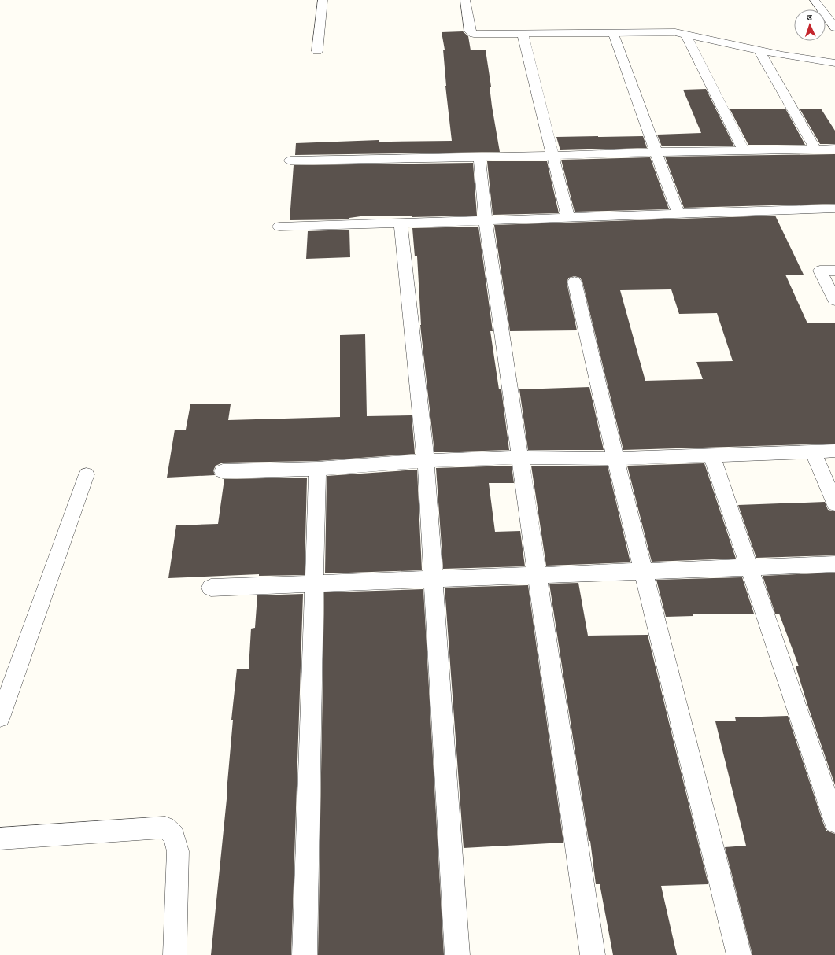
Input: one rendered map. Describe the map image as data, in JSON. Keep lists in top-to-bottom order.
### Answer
{
  "north": "top"
}
